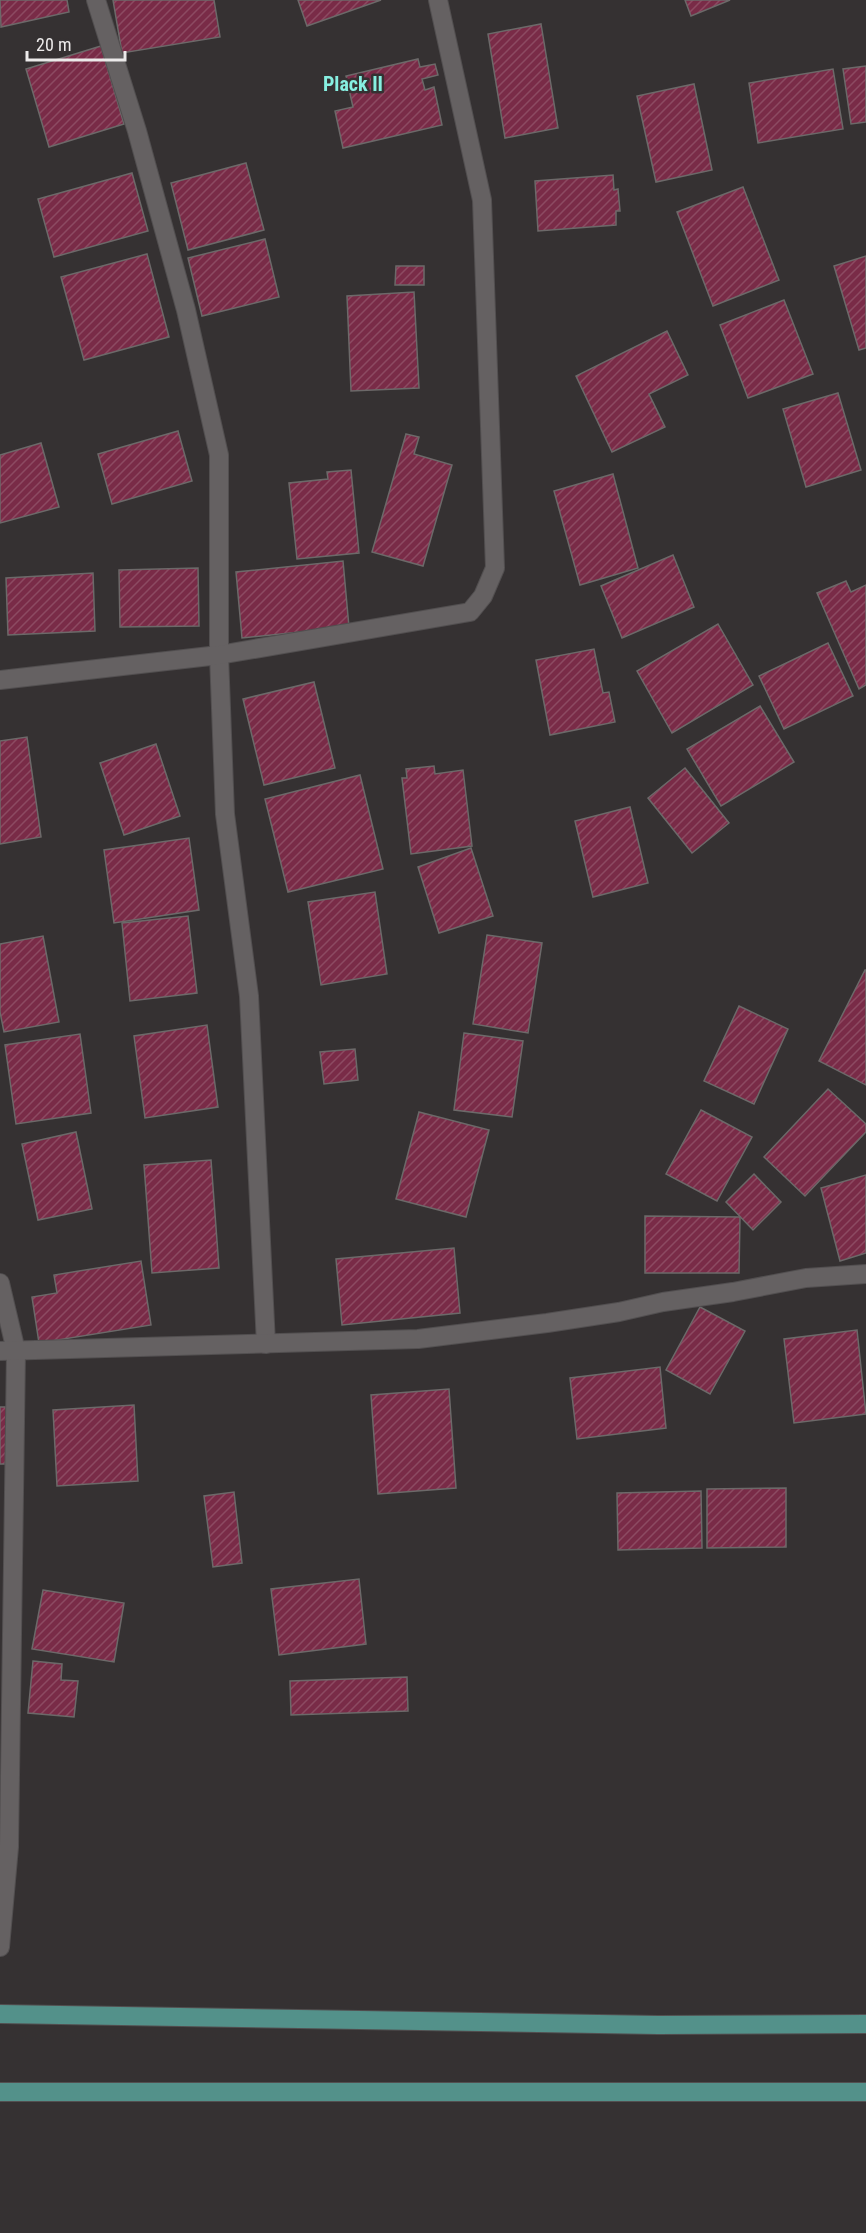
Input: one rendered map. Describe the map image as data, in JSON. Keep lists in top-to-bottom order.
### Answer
{
  "districts": ["Plack II"],
  "scale_bar": "20 m"
}
